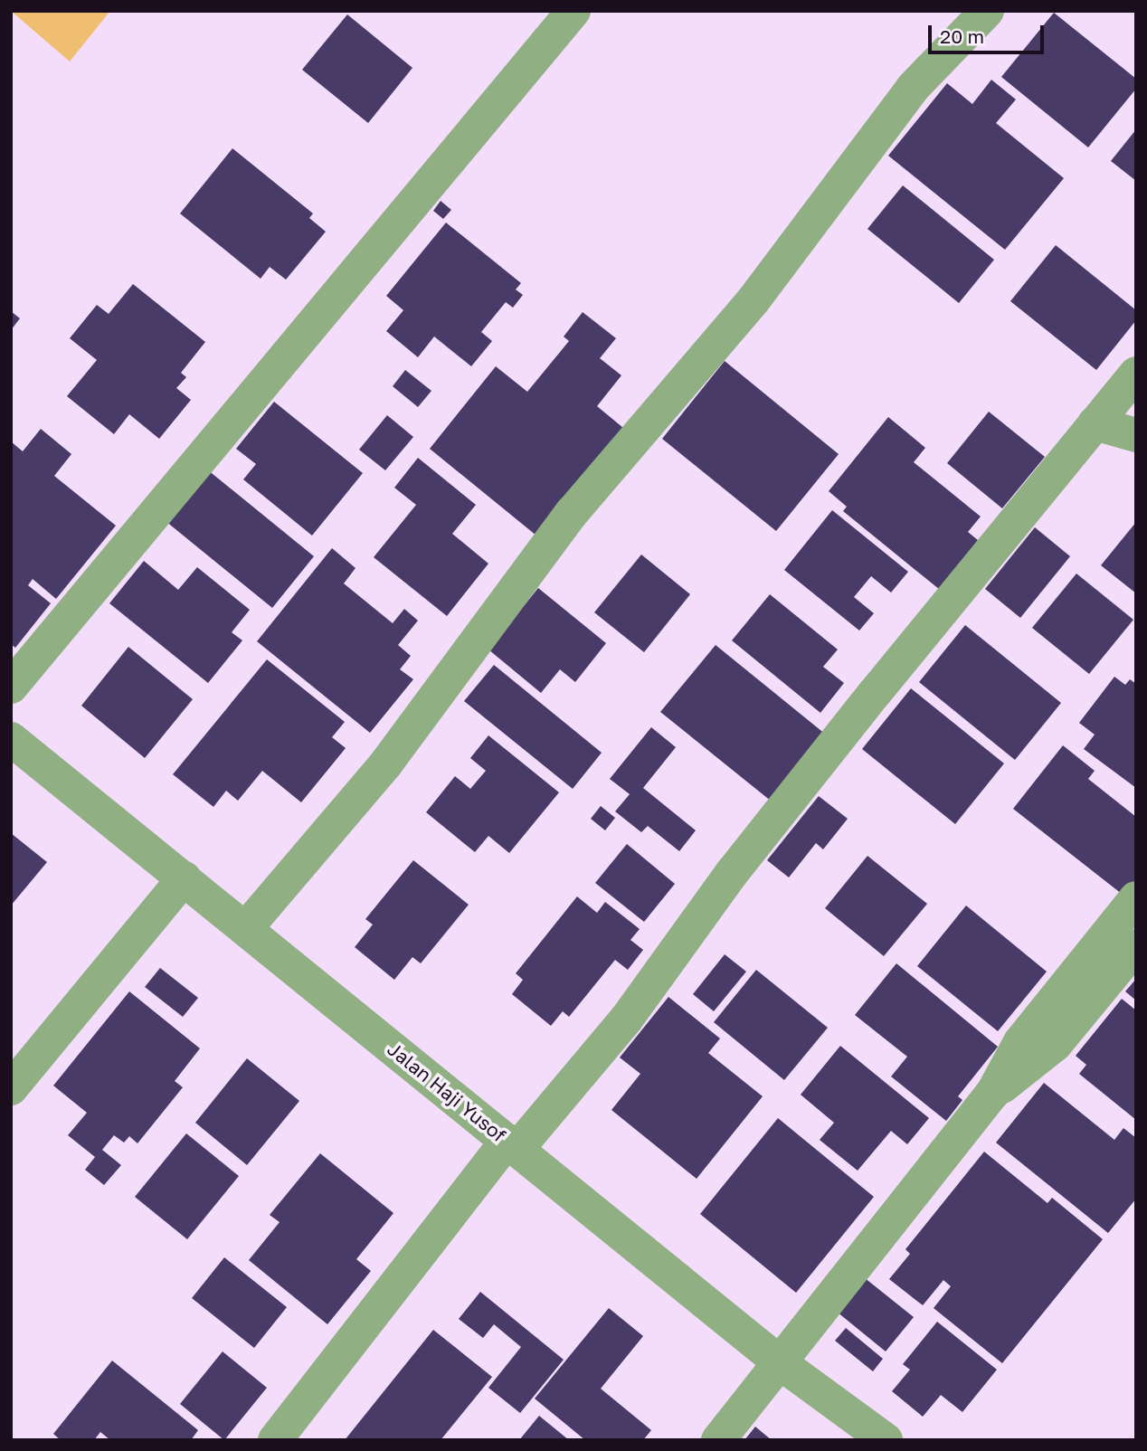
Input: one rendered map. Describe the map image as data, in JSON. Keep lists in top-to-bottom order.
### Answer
{
  "streets": {
    "street": ["Jalan Haji Yusof"]
  },
  "scale_bar": "20 m"
}
